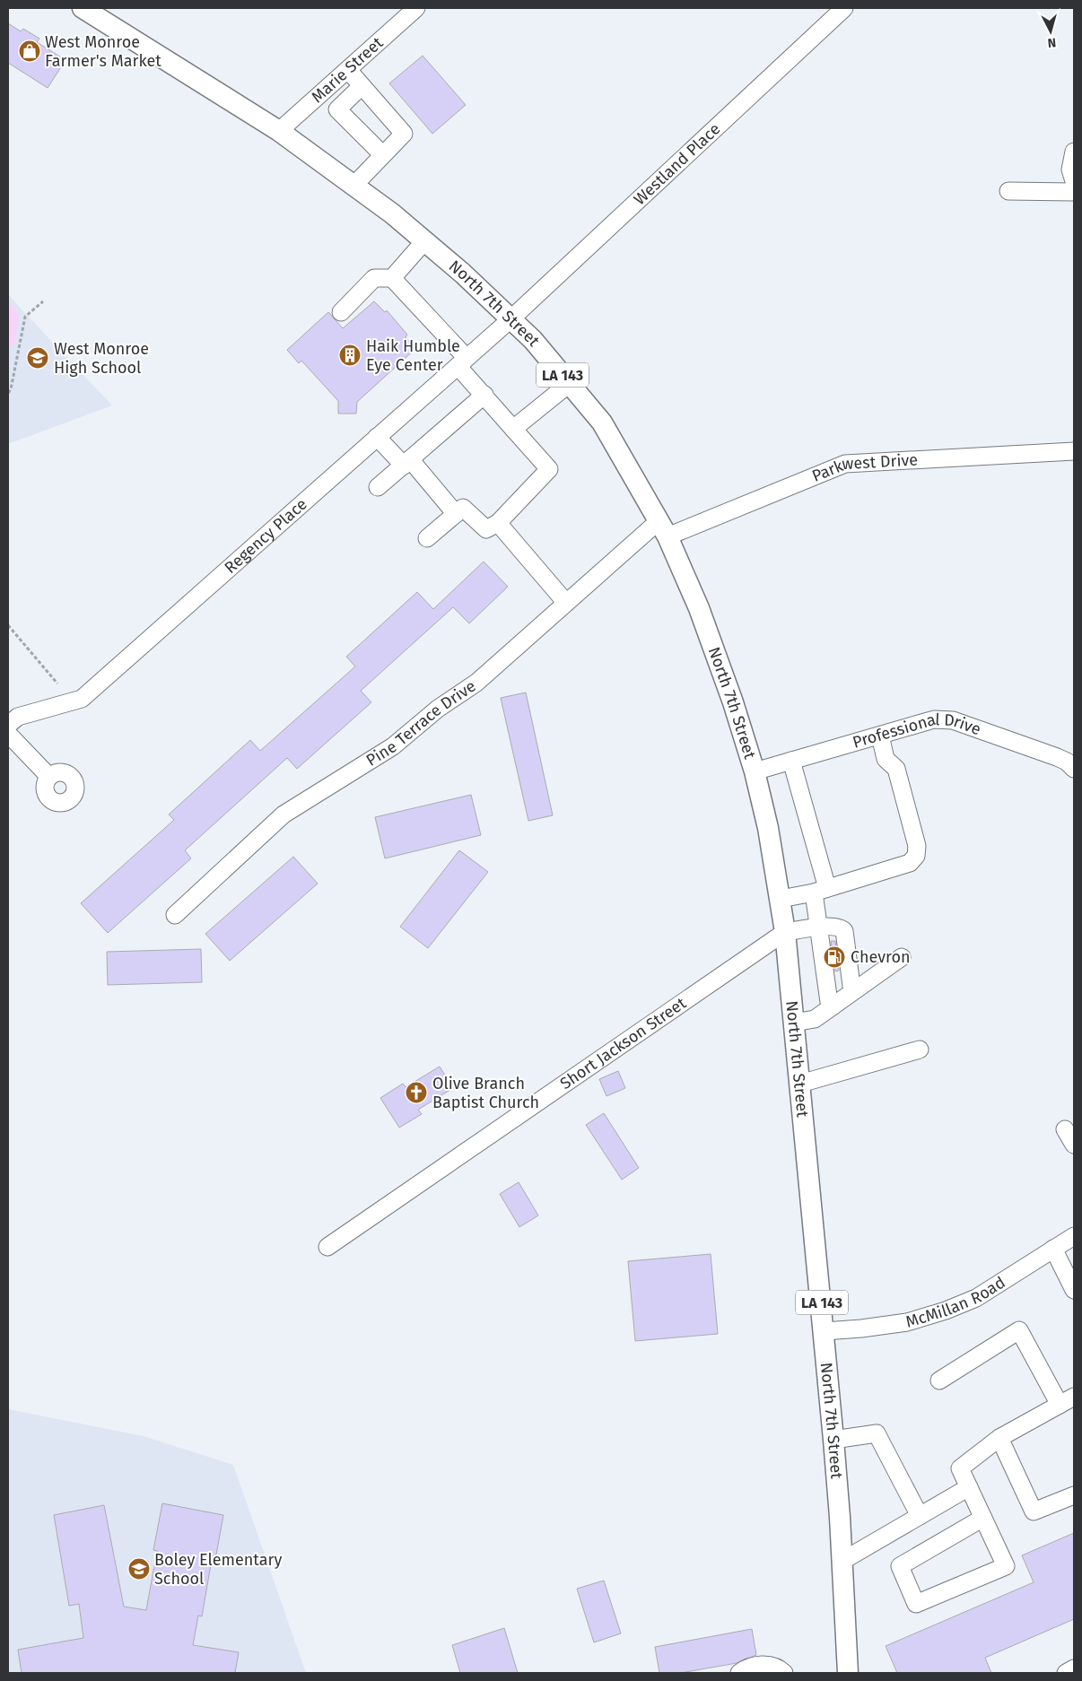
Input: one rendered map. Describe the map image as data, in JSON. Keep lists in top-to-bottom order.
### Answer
{
  "streets": {
    "main road": ["North 7th Street", "LA 143"],
    "street": [
      "Marie Street",
      "Westland Place",
      "Parkwest Drive",
      "Regency Place",
      "Pine Terrace Drive",
      "Professional Drive",
      "Short Jackson Street",
      "McMillan Road"
    ]
  },
  "crossings": [
    ["Marie Street", "North 7th Street"],
    ["Westland Place", "North 7th Street"],
    ["Westland Place", "Regency Place"],
    ["North 7th Street", "Parkwest Drive"],
    ["North 7th Street", "Regency Place"],
    ["North 7th Street", "Pine Terrace Drive"],
    ["North 7th Street", "Professional Drive"],
    ["North 7th Street", "Short Jackson Street"],
    ["North 7th Street", "McMillan Road"],
    ["Parkwest Drive", "Pine Terrace Drive"]
  ],
  "places": {
    "shop": ["West Monroe Farmer's Market"],
    "building": ["Haik Humble Eye Center"],
    "school or university": ["West Monroe High School", "Boley Elementary School"],
    "fuel station": ["Chevron"],
    "church": ["Olive Branch Baptist Church"]
  },
  "north": "bottom"
}
